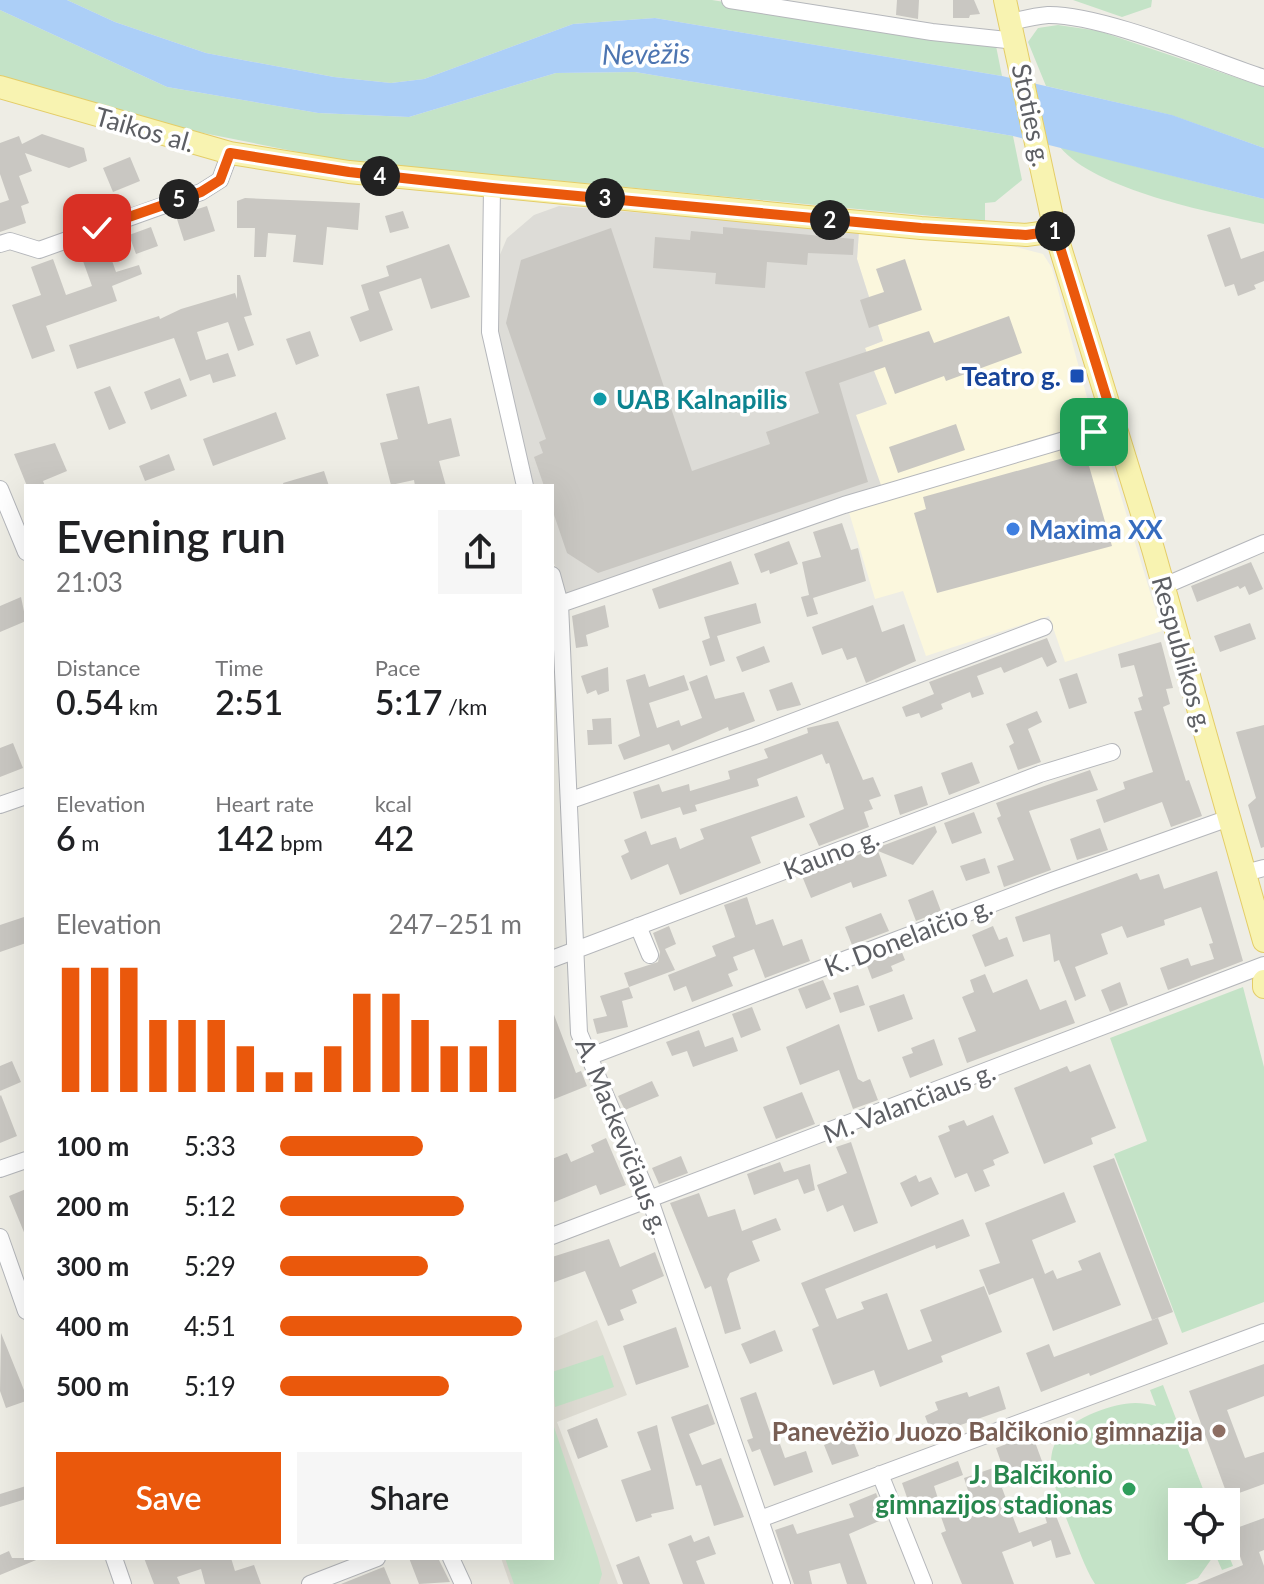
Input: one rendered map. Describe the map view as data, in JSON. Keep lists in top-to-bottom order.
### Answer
{
  "streets": {
    "main road": ["Stoties g.", "Taikos al.", "Respublikos g."],
    "street": [
      "Kauno g.",
      "K. Donelaičio g.",
      "M. Valančiaus g.",
      "A. Mackevičiaus g."
    ]
  },
  "crossings": [
    ["Stoties g.", "Taikos al."],
    ["Stoties g.", "Respublikos g."],
    ["Taikos al.", "Respublikos g."],
    ["Respublikos g.", "K. Donelaičio g."],
    ["Kauno g.", "A. Mackevičiaus g."],
    ["K. Donelaičio g.", "A. Mackevičiaus g."],
    ["M. Valančiaus g.", "A. Mackevičiaus g."]
  ],
  "water": ["Nevėžis"],
  "places": {
    "transit": ["Teatro g."],
    "other": [
      "UAB Kalnapilis",
      "Maxima XX",
      "Panevėžio Juozo Balčikonio gimnazija",
      "J. Balčikonio gimnazijos stadionas"
    ]
  },
  "page": {
    "pins": [
      "4",
      "3",
      "5",
      "2",
      "1"
    ],
    "heading": ["Evening run", "21:03"],
    "stats": [
      ["Distance", "0.54 km"],
      ["Time", "2:51"],
      ["Pace", "5:17 /km"],
      ["Elevation", "6 m"],
      ["Heart rate", "142 bpm"],
      ["kcal", "42"]
    ],
    "chart": ["Elevation", "247–251 m"],
    "list": [
      {
        "name": "100 m",
        "note": "5:33"
      },
      {
        "name": "200 m",
        "note": "5:12"
      },
      {
        "name": "300 m",
        "note": "5:29"
      },
      {
        "name": "400 m",
        "note": "4:51"
      },
      {
        "name": "500 m",
        "note": "5:19"
      }
    ],
    "buttons": ["Save", "Share"]
  }
}
